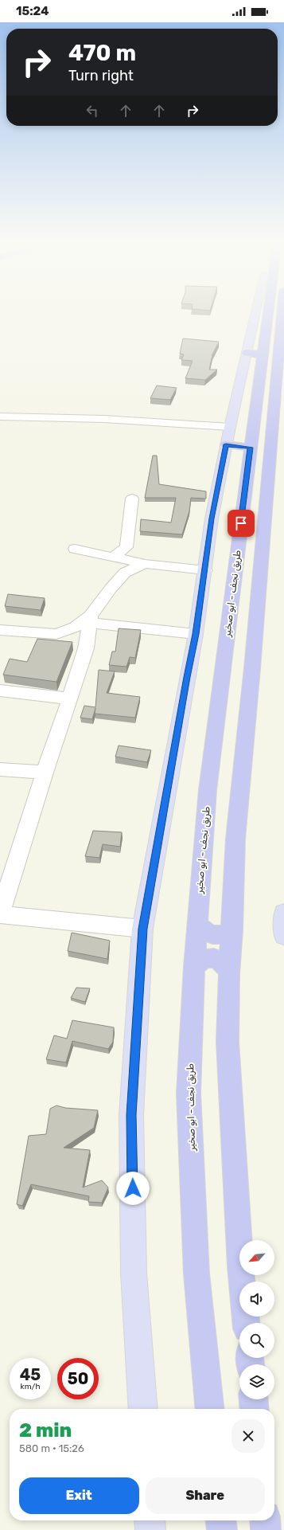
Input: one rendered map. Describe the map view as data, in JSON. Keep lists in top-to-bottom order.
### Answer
{
  "streets": {
    "highway": ["طريق نجف - ابو صخير"]
  },
  "north": "bottom left",
  "page": {
    "status": "15:24",
    "turn": ["470 m", "Turn right"],
    "speed": "45 km/h",
    "limit": "50",
    "heading": ["2 min", "580 m · 15:26"],
    "buttons": ["Exit", "Share"]
  }
}
